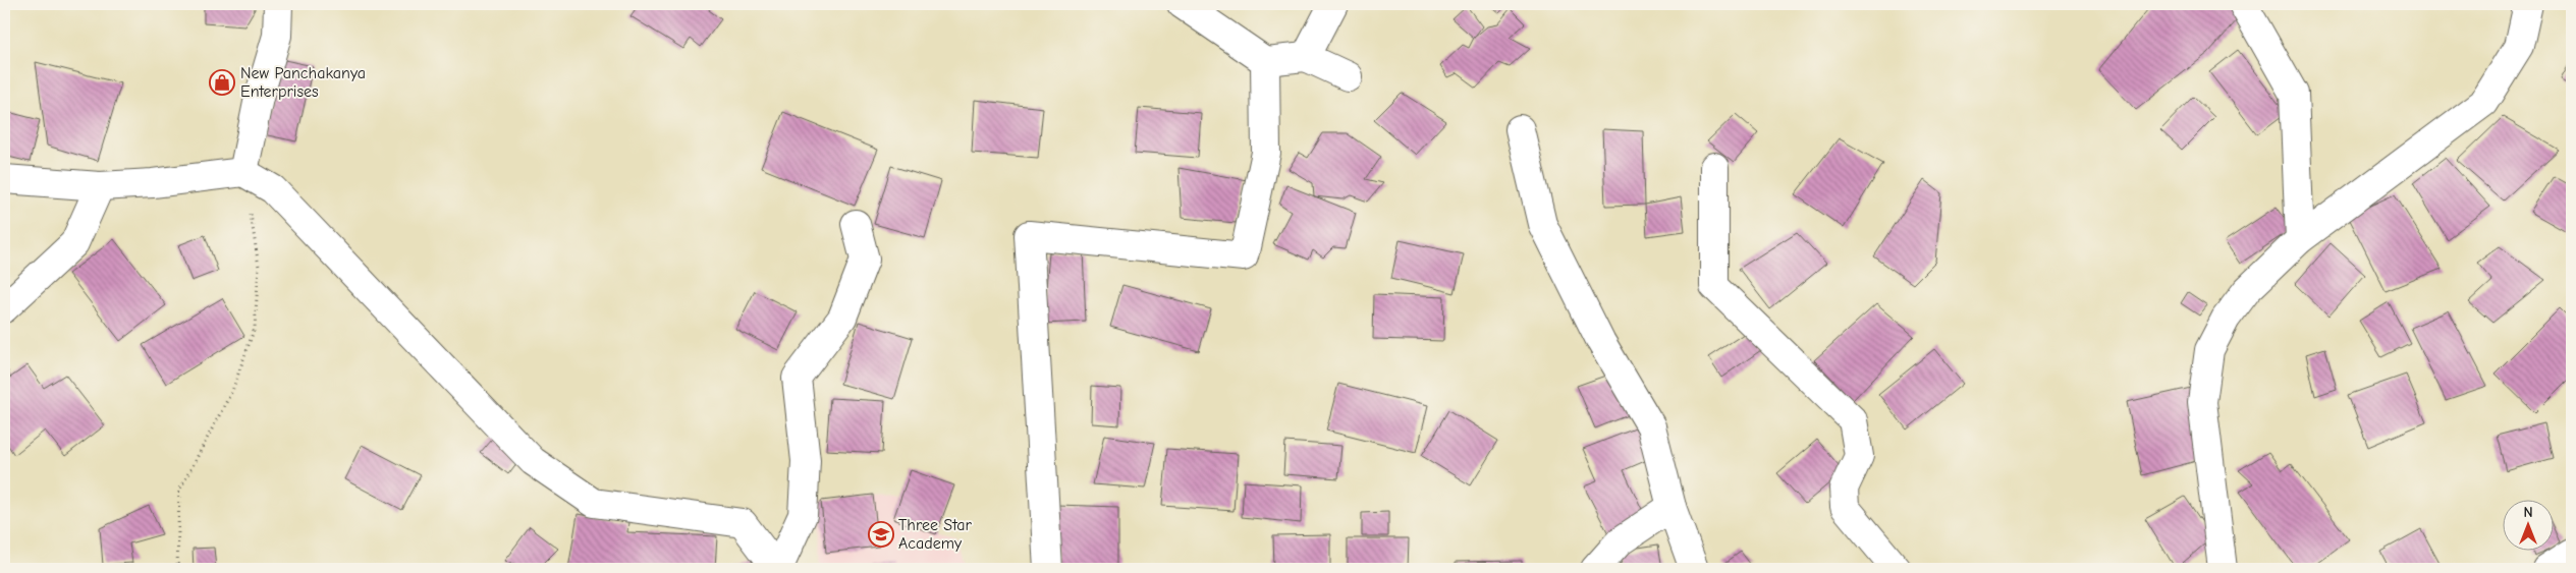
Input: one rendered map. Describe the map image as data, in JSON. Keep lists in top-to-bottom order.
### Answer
{
  "places": {
    "shop": ["New Panchakanya Enterprises"],
    "school or university": ["Three Star Academy"]
  },
  "north": "top"
}
